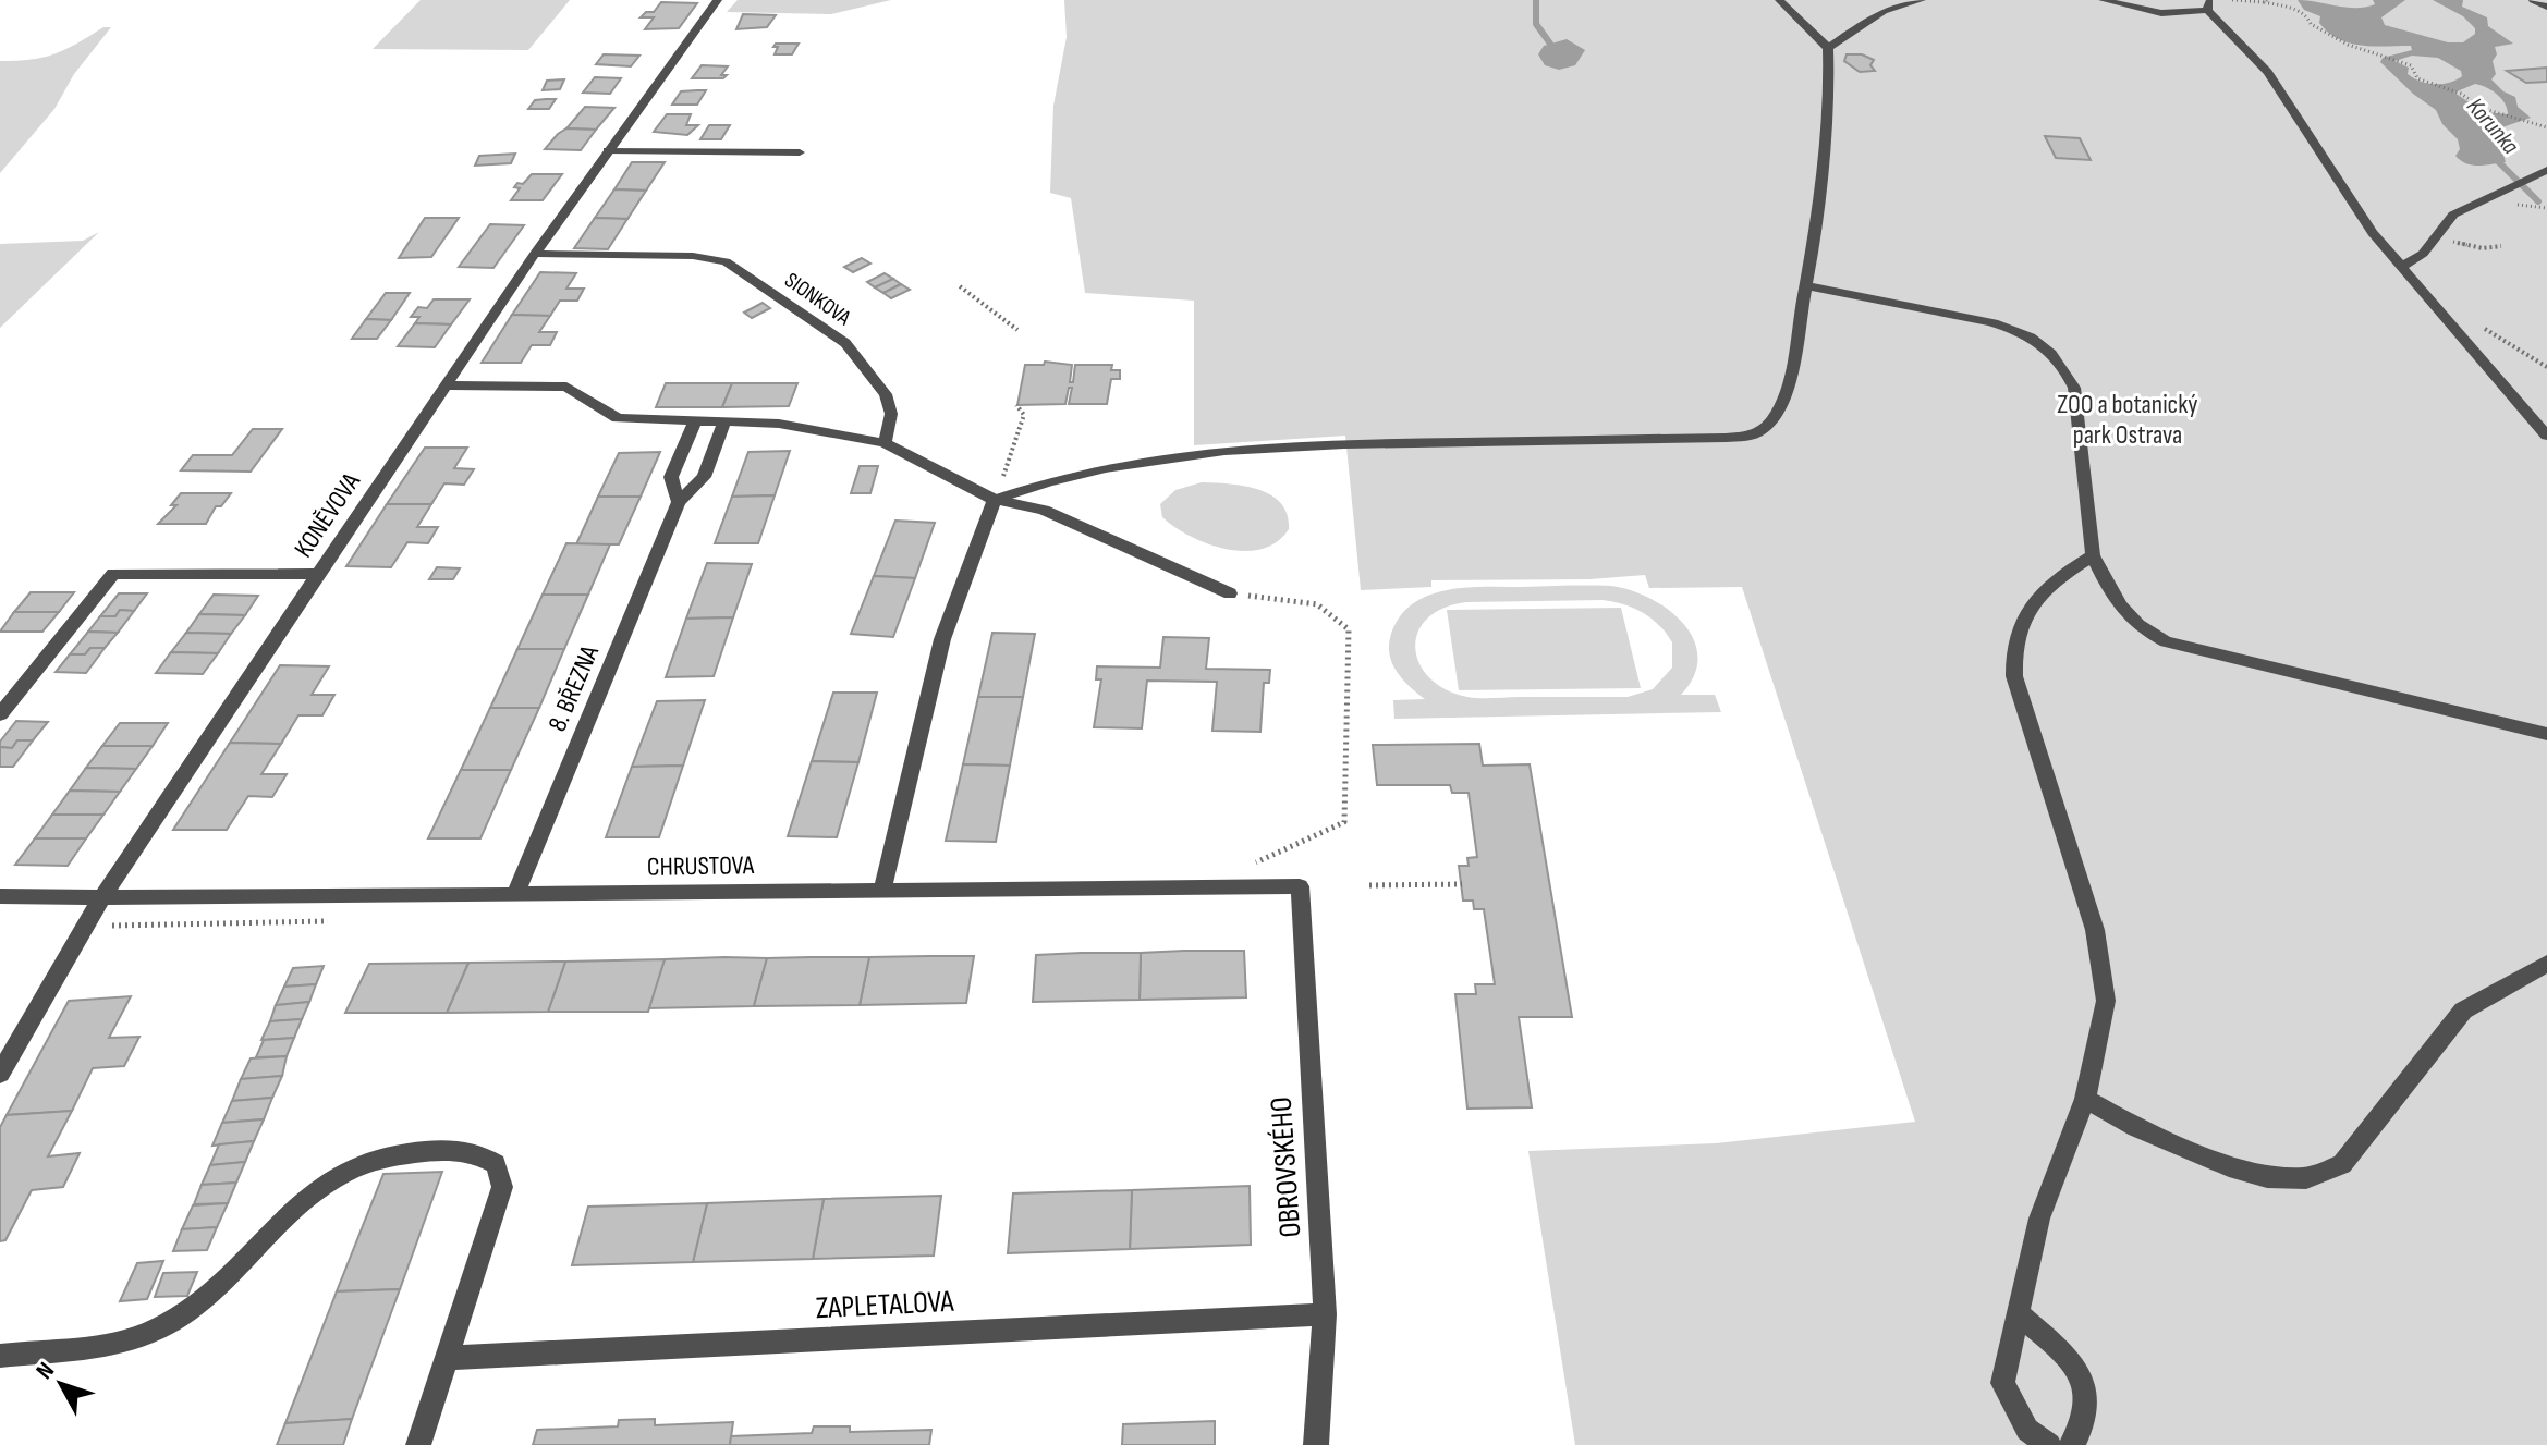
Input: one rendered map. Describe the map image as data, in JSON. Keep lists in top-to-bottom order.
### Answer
{
  "streets": {
    "street": [
      "SIONKOVA",
      "KONĚVOVA",
      "8. BŘEZNA",
      "CHRUSTOVA",
      "OBROVSKÉHO",
      "ZAPLETALOVA"
    ]
  },
  "crossings": [
    ["SIONKOVA", "KONĚVOVA"],
    ["KONĚVOVA", "CHRUSTOVA"],
    ["8. BŘEZNA", "CHRUSTOVA"],
    ["CHRUSTOVA", "OBROVSKÉHO"],
    ["OBROVSKÉHO", "ZAPLETALOVA"]
  ],
  "water": ["Korunka"],
  "parks": ["ZOO a botanický park Ostrava"],
  "north": "top left"
}
